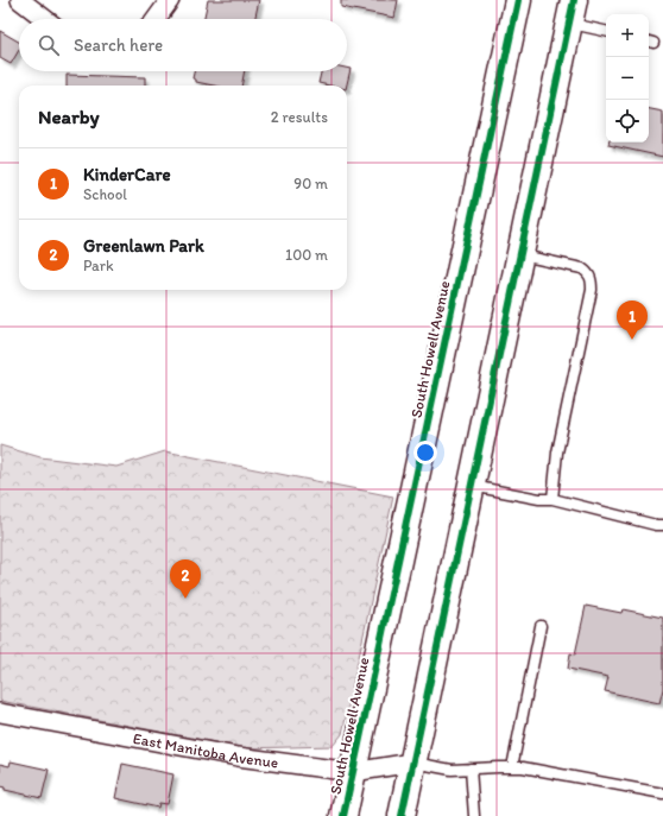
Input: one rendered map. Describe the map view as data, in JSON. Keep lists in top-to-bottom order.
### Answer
{
  "streets": {
    "main road": ["South Howell Avenue"],
    "street": ["East Manitoba Avenue"]
  },
  "crossings": [
    ["South Howell Avenue", "East Manitoba Avenue"]
  ],
  "page": {
    "map_buttons": ["+", "−"],
    "search": "Search here",
    "heading": ["Nearby", "2 results"],
    "list": [
      {
        "mark": "1",
        "name": "KinderCare",
        "note": "School",
        "value": "90 m"
      },
      {
        "mark": "2",
        "name": "Greenlawn Park",
        "note": "Park",
        "value": "100 m"
      }
    ],
    "pins": ["1", "2"]
  }
}
